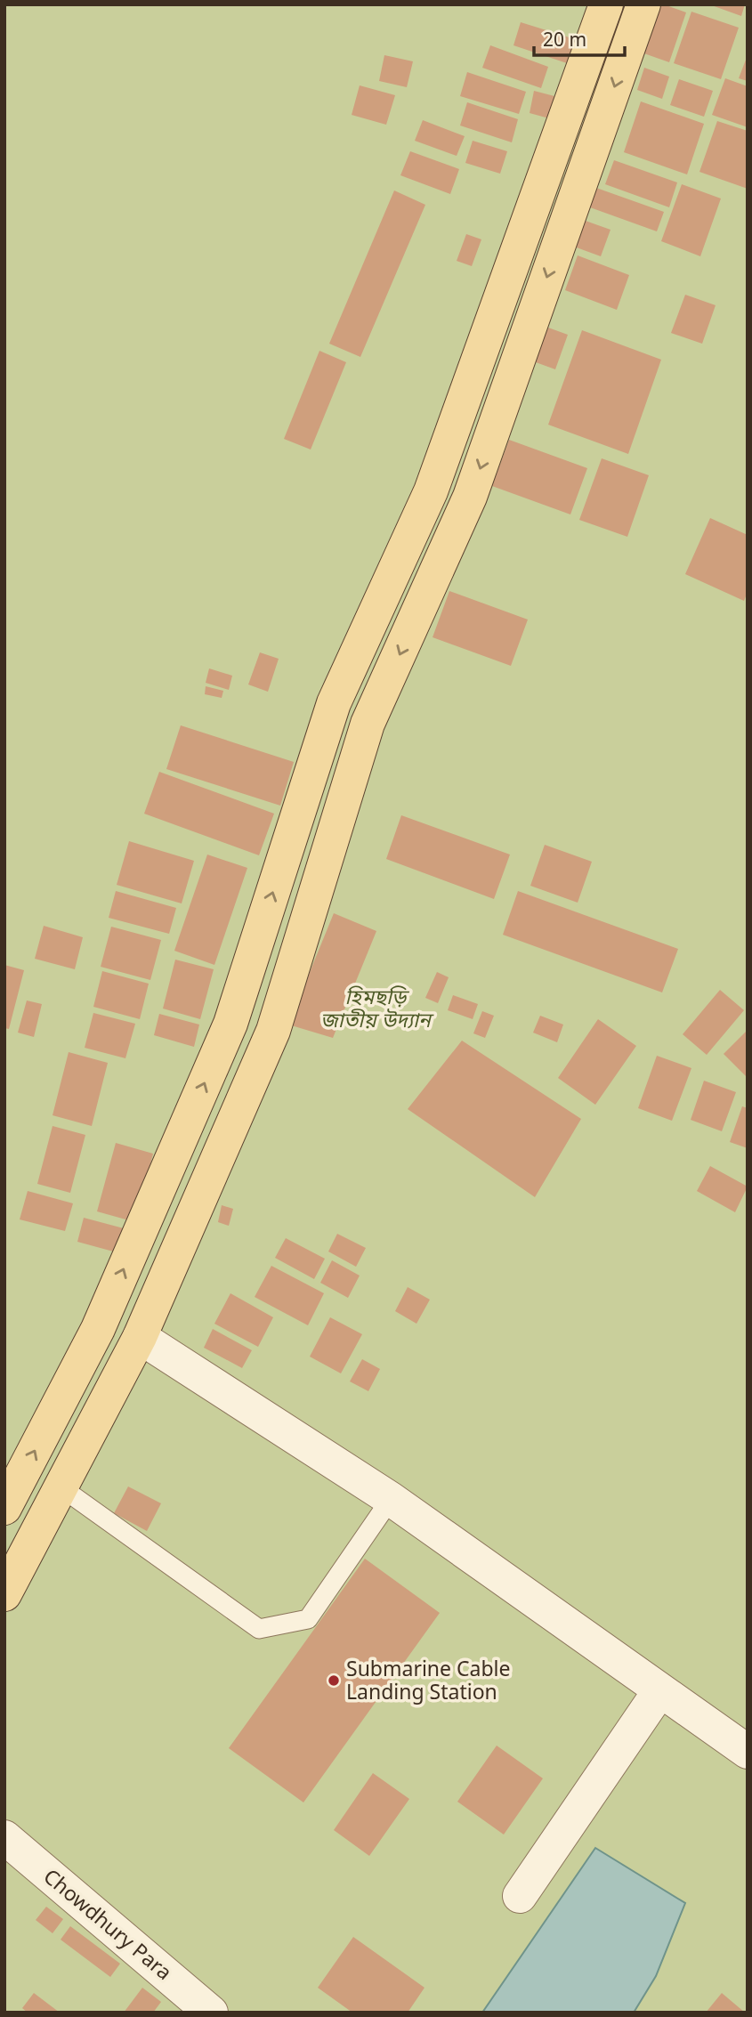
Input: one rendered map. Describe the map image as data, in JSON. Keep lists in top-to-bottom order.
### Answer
{
  "streets": {
    "street": ["Chowdhury Para"]
  },
  "parks": ["হিমছড়ি জাতীয় উদ্যান"],
  "places": ["Submarine Cable Landing Station"],
  "scale_bar": "20 m"
}
